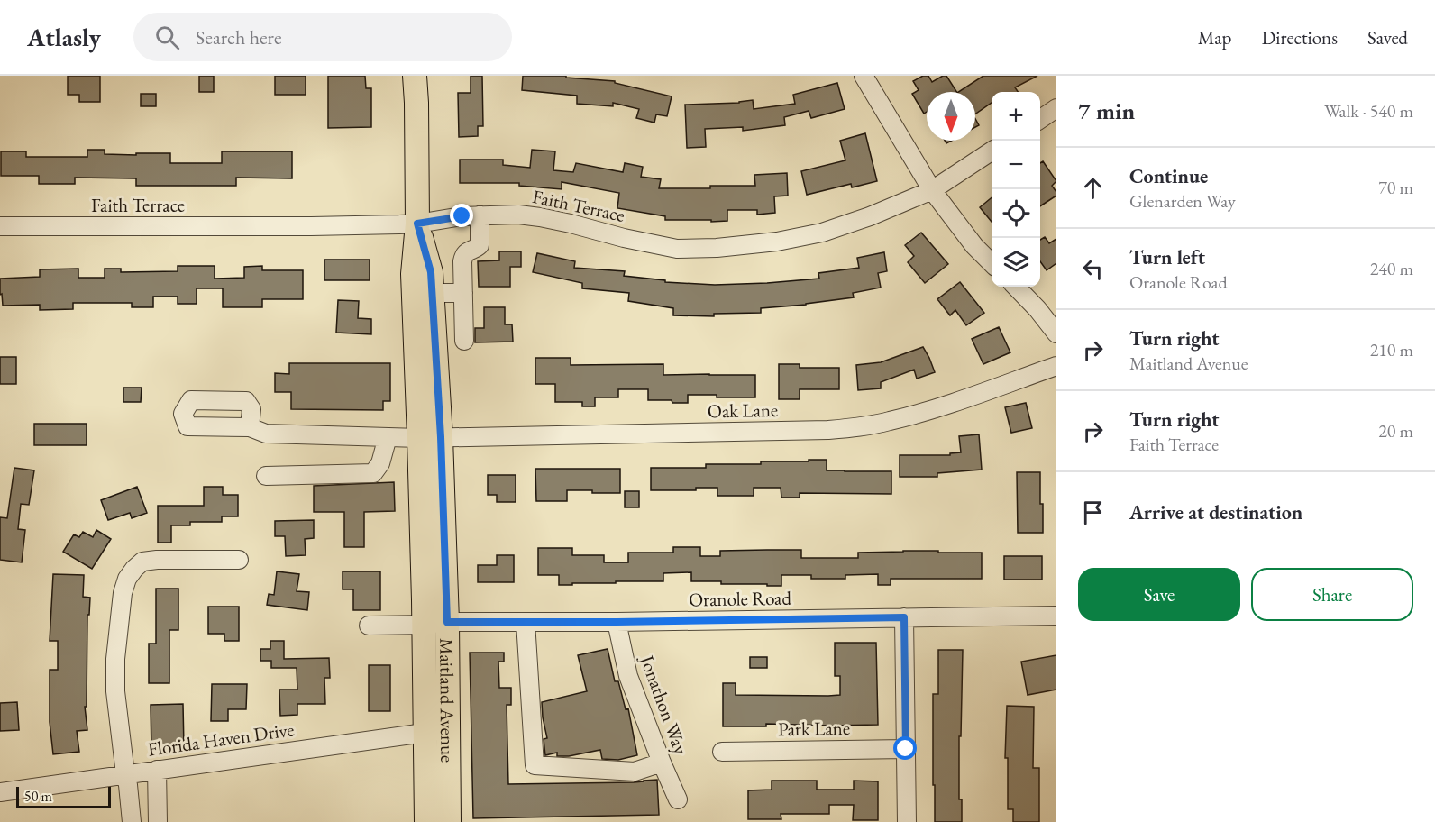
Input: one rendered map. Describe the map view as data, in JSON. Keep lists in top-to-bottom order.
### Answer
{
  "streets": {
    "main road": ["Maitland Avenue"],
    "street": [
      "Faith Terrace",
      "Oak Lane",
      "Oranole Road",
      "Jonathon Way",
      "Park Lane",
      "Florida Haven Drive"
    ]
  },
  "crossings": [
    ["Faith Terrace", "Maitland Avenue"],
    ["Oak Lane", "Maitland Avenue"],
    ["Oranole Road", "Maitland Avenue"],
    ["Oranole Road", "Jonathon Way"],
    ["Maitland Avenue", "Florida Haven Drive"]
  ],
  "scale_bar": "50 m",
  "north": "bottom",
  "page": {
    "header": "Atlasly",
    "search": "Search here",
    "nav": ["Map", "Directions", "Saved"],
    "heading": ["7 min", "Walk · 540 m"],
    "map_buttons": ["+", "−"],
    "list": [
      ["Continue", "Glenarden Way", "70 m"],
      ["Turn left", "Oranole Road", "240 m"],
      ["Turn right", "Maitland Avenue", "210 m"],
      ["Turn right", "Faith Terrace", "20 m"],
      "Arrive at destination"
    ],
    "buttons": ["Save", "Share"],
    "scale": "50 m"
  }
}
